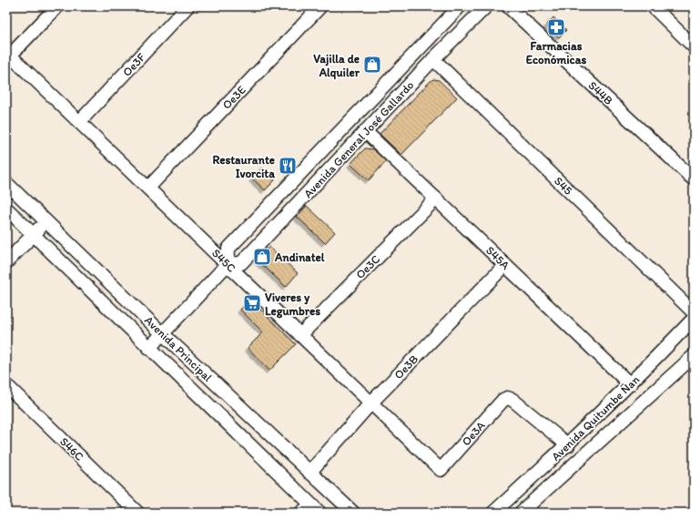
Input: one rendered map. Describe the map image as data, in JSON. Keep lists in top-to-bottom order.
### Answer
{
  "streets": {
    "street": [
      "Oe3F",
      "S44B",
      "Oe3E",
      "Avenida General José Gallardo",
      "S45",
      "S45A",
      "S45C",
      "Oe3C",
      "Avenida Principal",
      "Oe3B",
      "Avenida Quitumbe Ñan",
      "Oe3A",
      "S46C"
    ]
  },
  "crossings": [
    ["Oe3F", "S45C"],
    ["Oe3E", "S45C"],
    ["Avenida General José Gallardo", "S45"],
    ["Avenida General José Gallardo", "S45A"],
    ["Avenida General José Gallardo", "S45C"],
    ["S45A", "Oe3C"],
    ["S45A", "Oe3B"],
    ["S45A", "Avenida Quitumbe Ñan"],
    ["S45C", "Oe3C"],
    ["S45C", "Oe3B"],
    ["S45C", "Oe3A"],
    ["Avenida Principal", "Oe3B"],
    ["Avenida Quitumbe Ñan", "Oe3A"]
  ],
  "places": {
    "pharmacy": ["Farmacias Económicas"],
    "shop": ["Vajilla de Alquiler", "Andinatel"],
    "restaurant": ["Restaurante Ivorcita"],
    "supermarket": ["Viveres y Legumbres"]
  }
}
